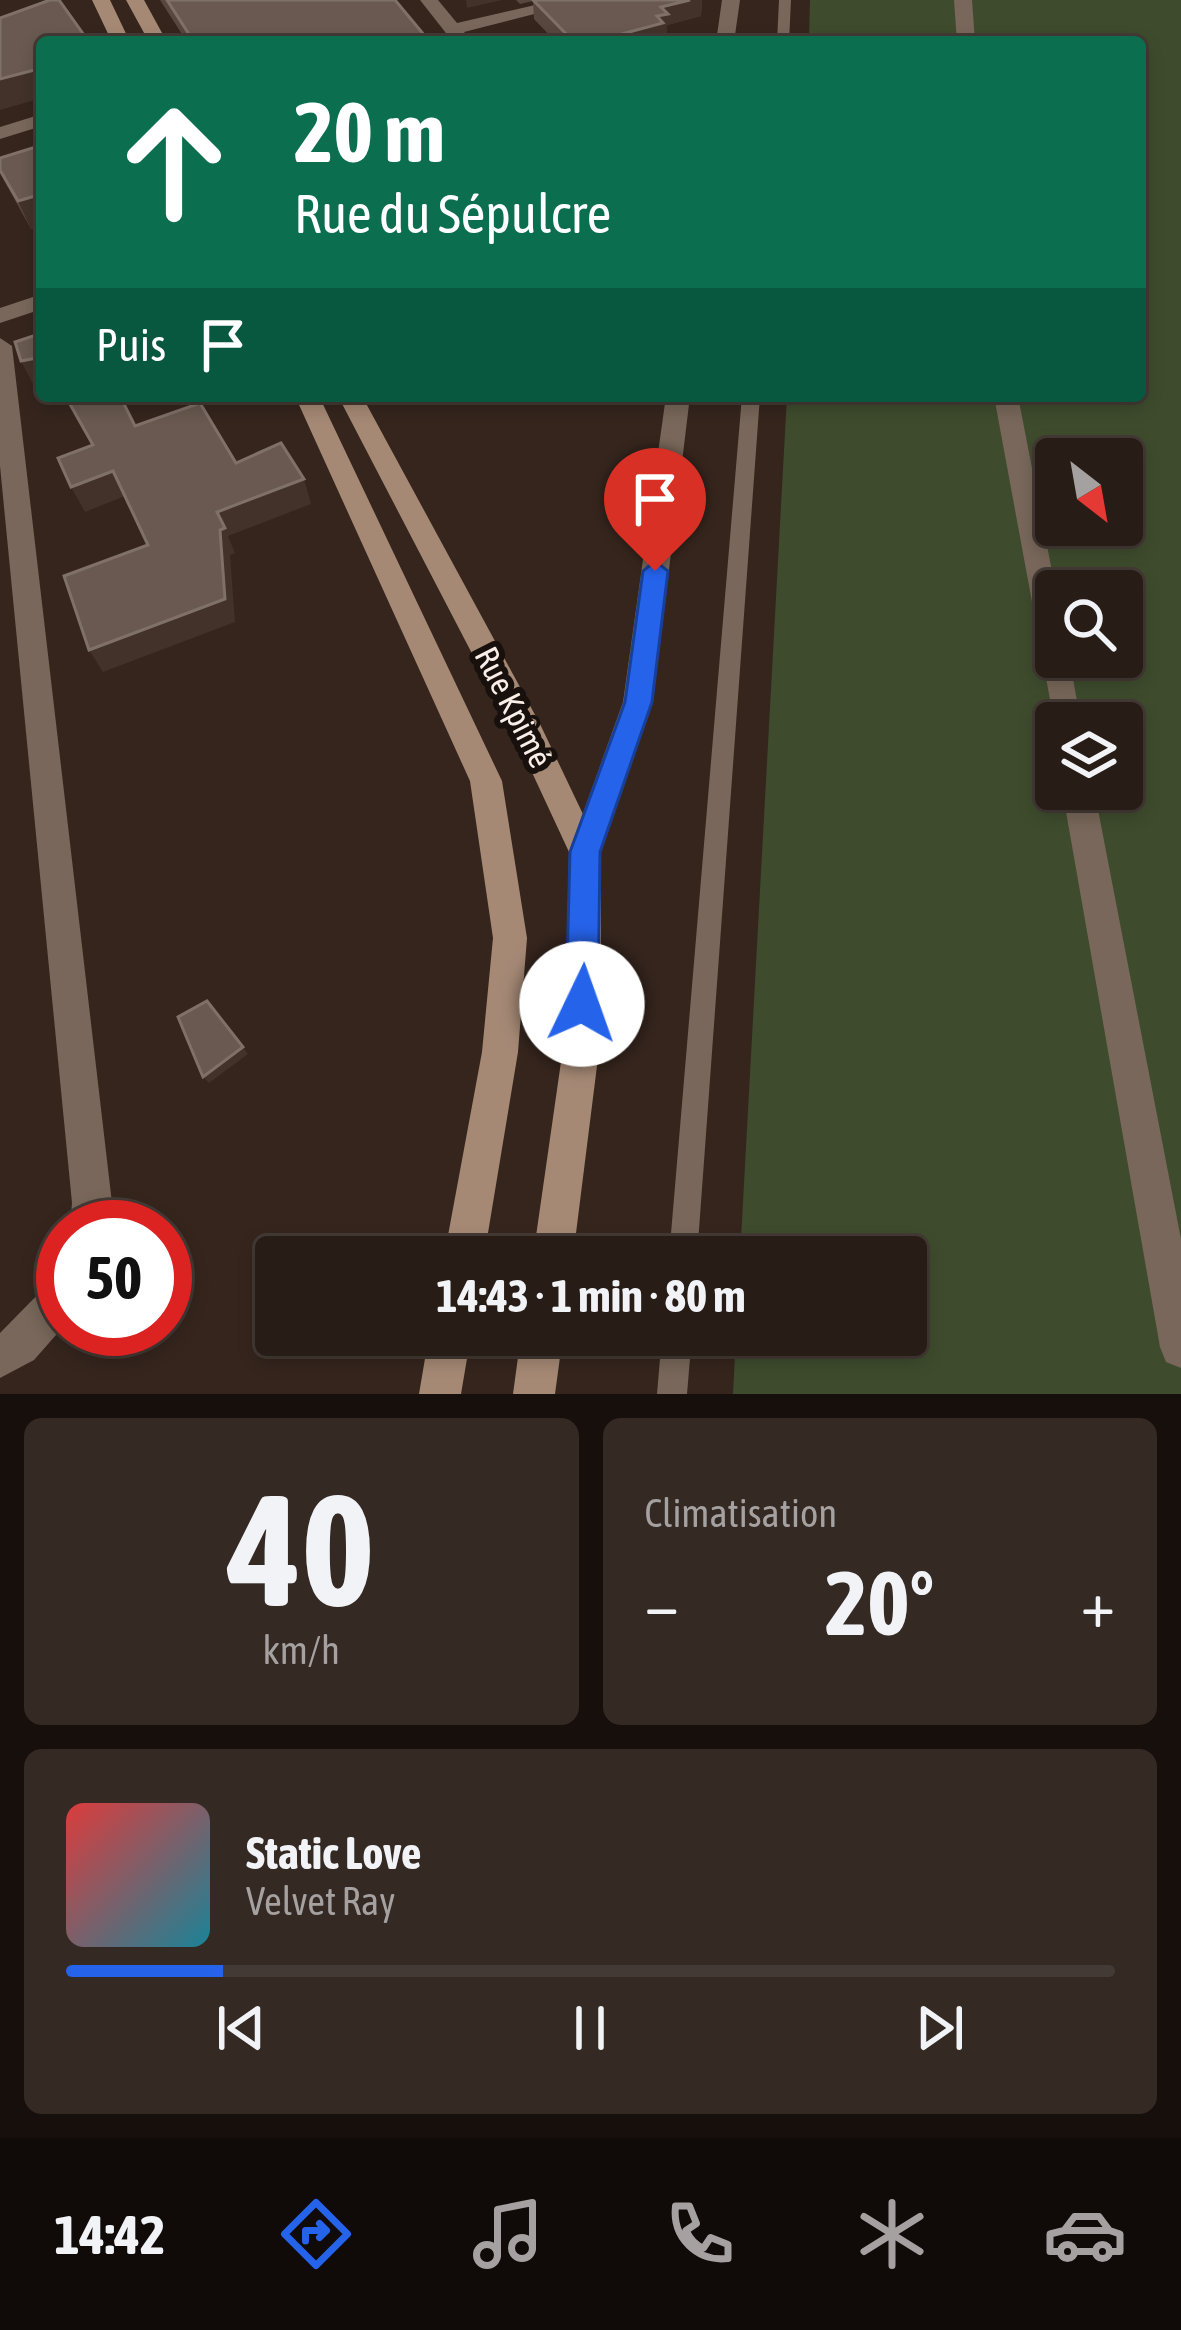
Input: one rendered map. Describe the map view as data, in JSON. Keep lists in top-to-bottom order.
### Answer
{
  "streets": {
    "main road": ["Rue Kpimé"]
  },
  "north": "bottom right",
  "page": {
    "turn": ["20 m", "Rue du Sépulcre"],
    "then": "Puis",
    "limit": "50",
    "trip": "14:43 · 1 min · 80 m",
    "tile": [
      ["40", "km/h"],
      "Climatisation"
    ],
    "heat": ["−", "20°", "+"],
    "song": ["Static Love", "Velvet Ray"],
    "tabs": "14:42"
  }
}
